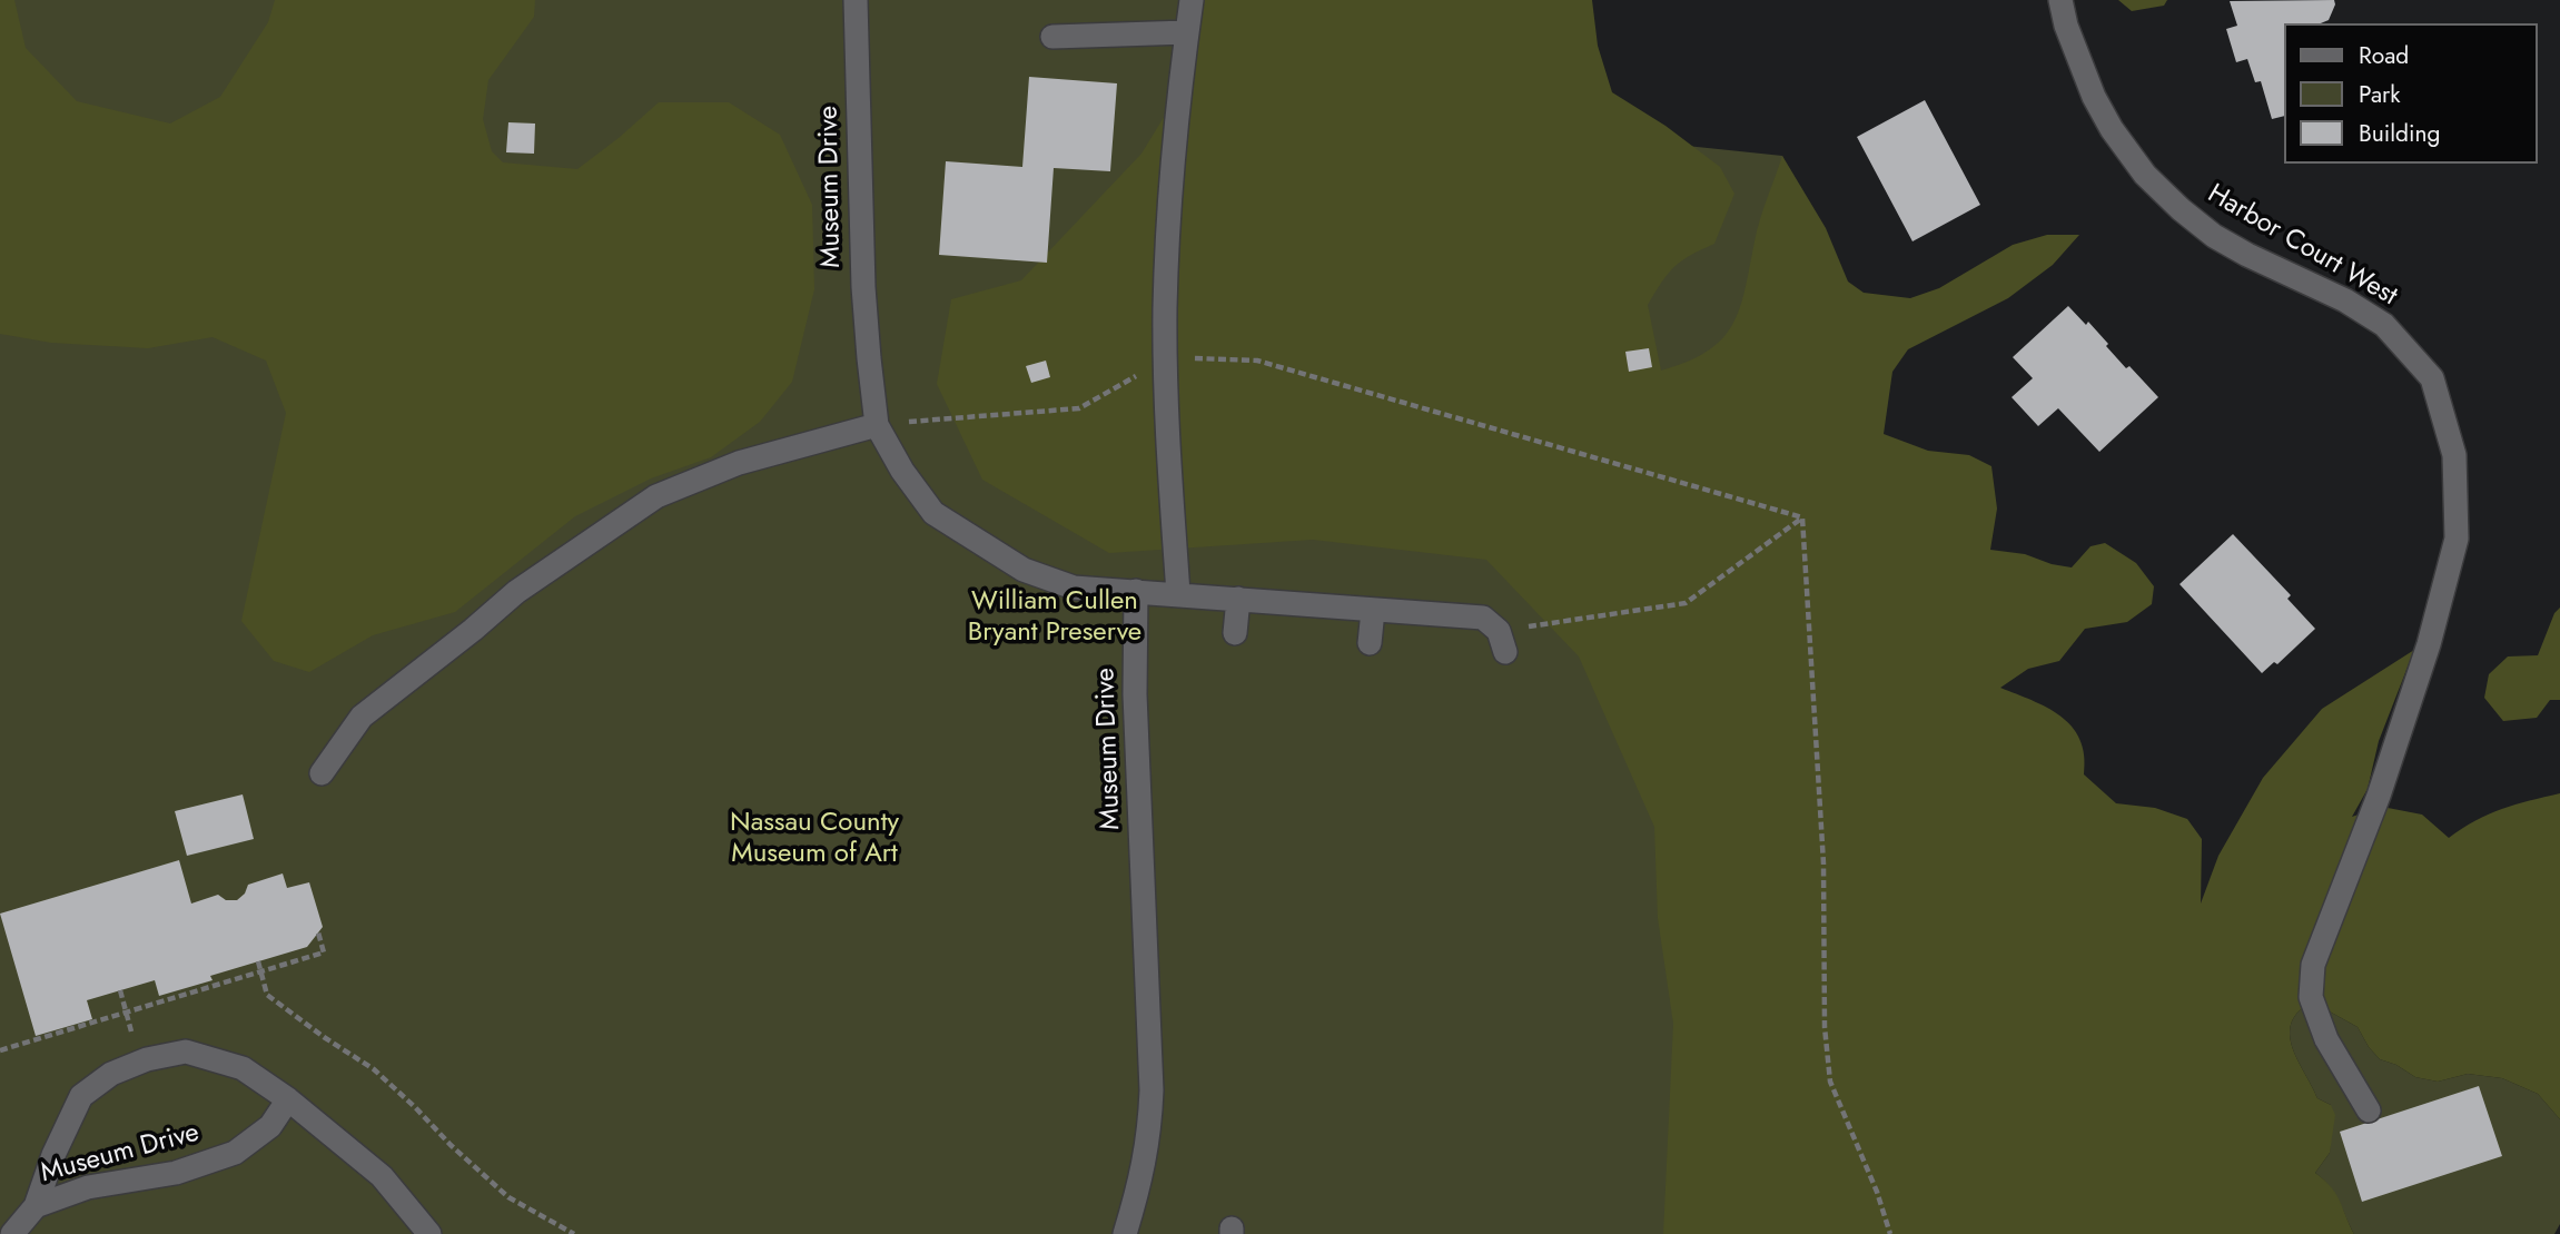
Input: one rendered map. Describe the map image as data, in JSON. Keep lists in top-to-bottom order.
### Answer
{
  "streets": {
    "street": ["Museum Drive", "Harbor Court West"]
  },
  "parks": ["William Cullen Bryant Preserve", "Nassau County Museum of Art"],
  "legend": ["Road", "Park", "Building"]
}
